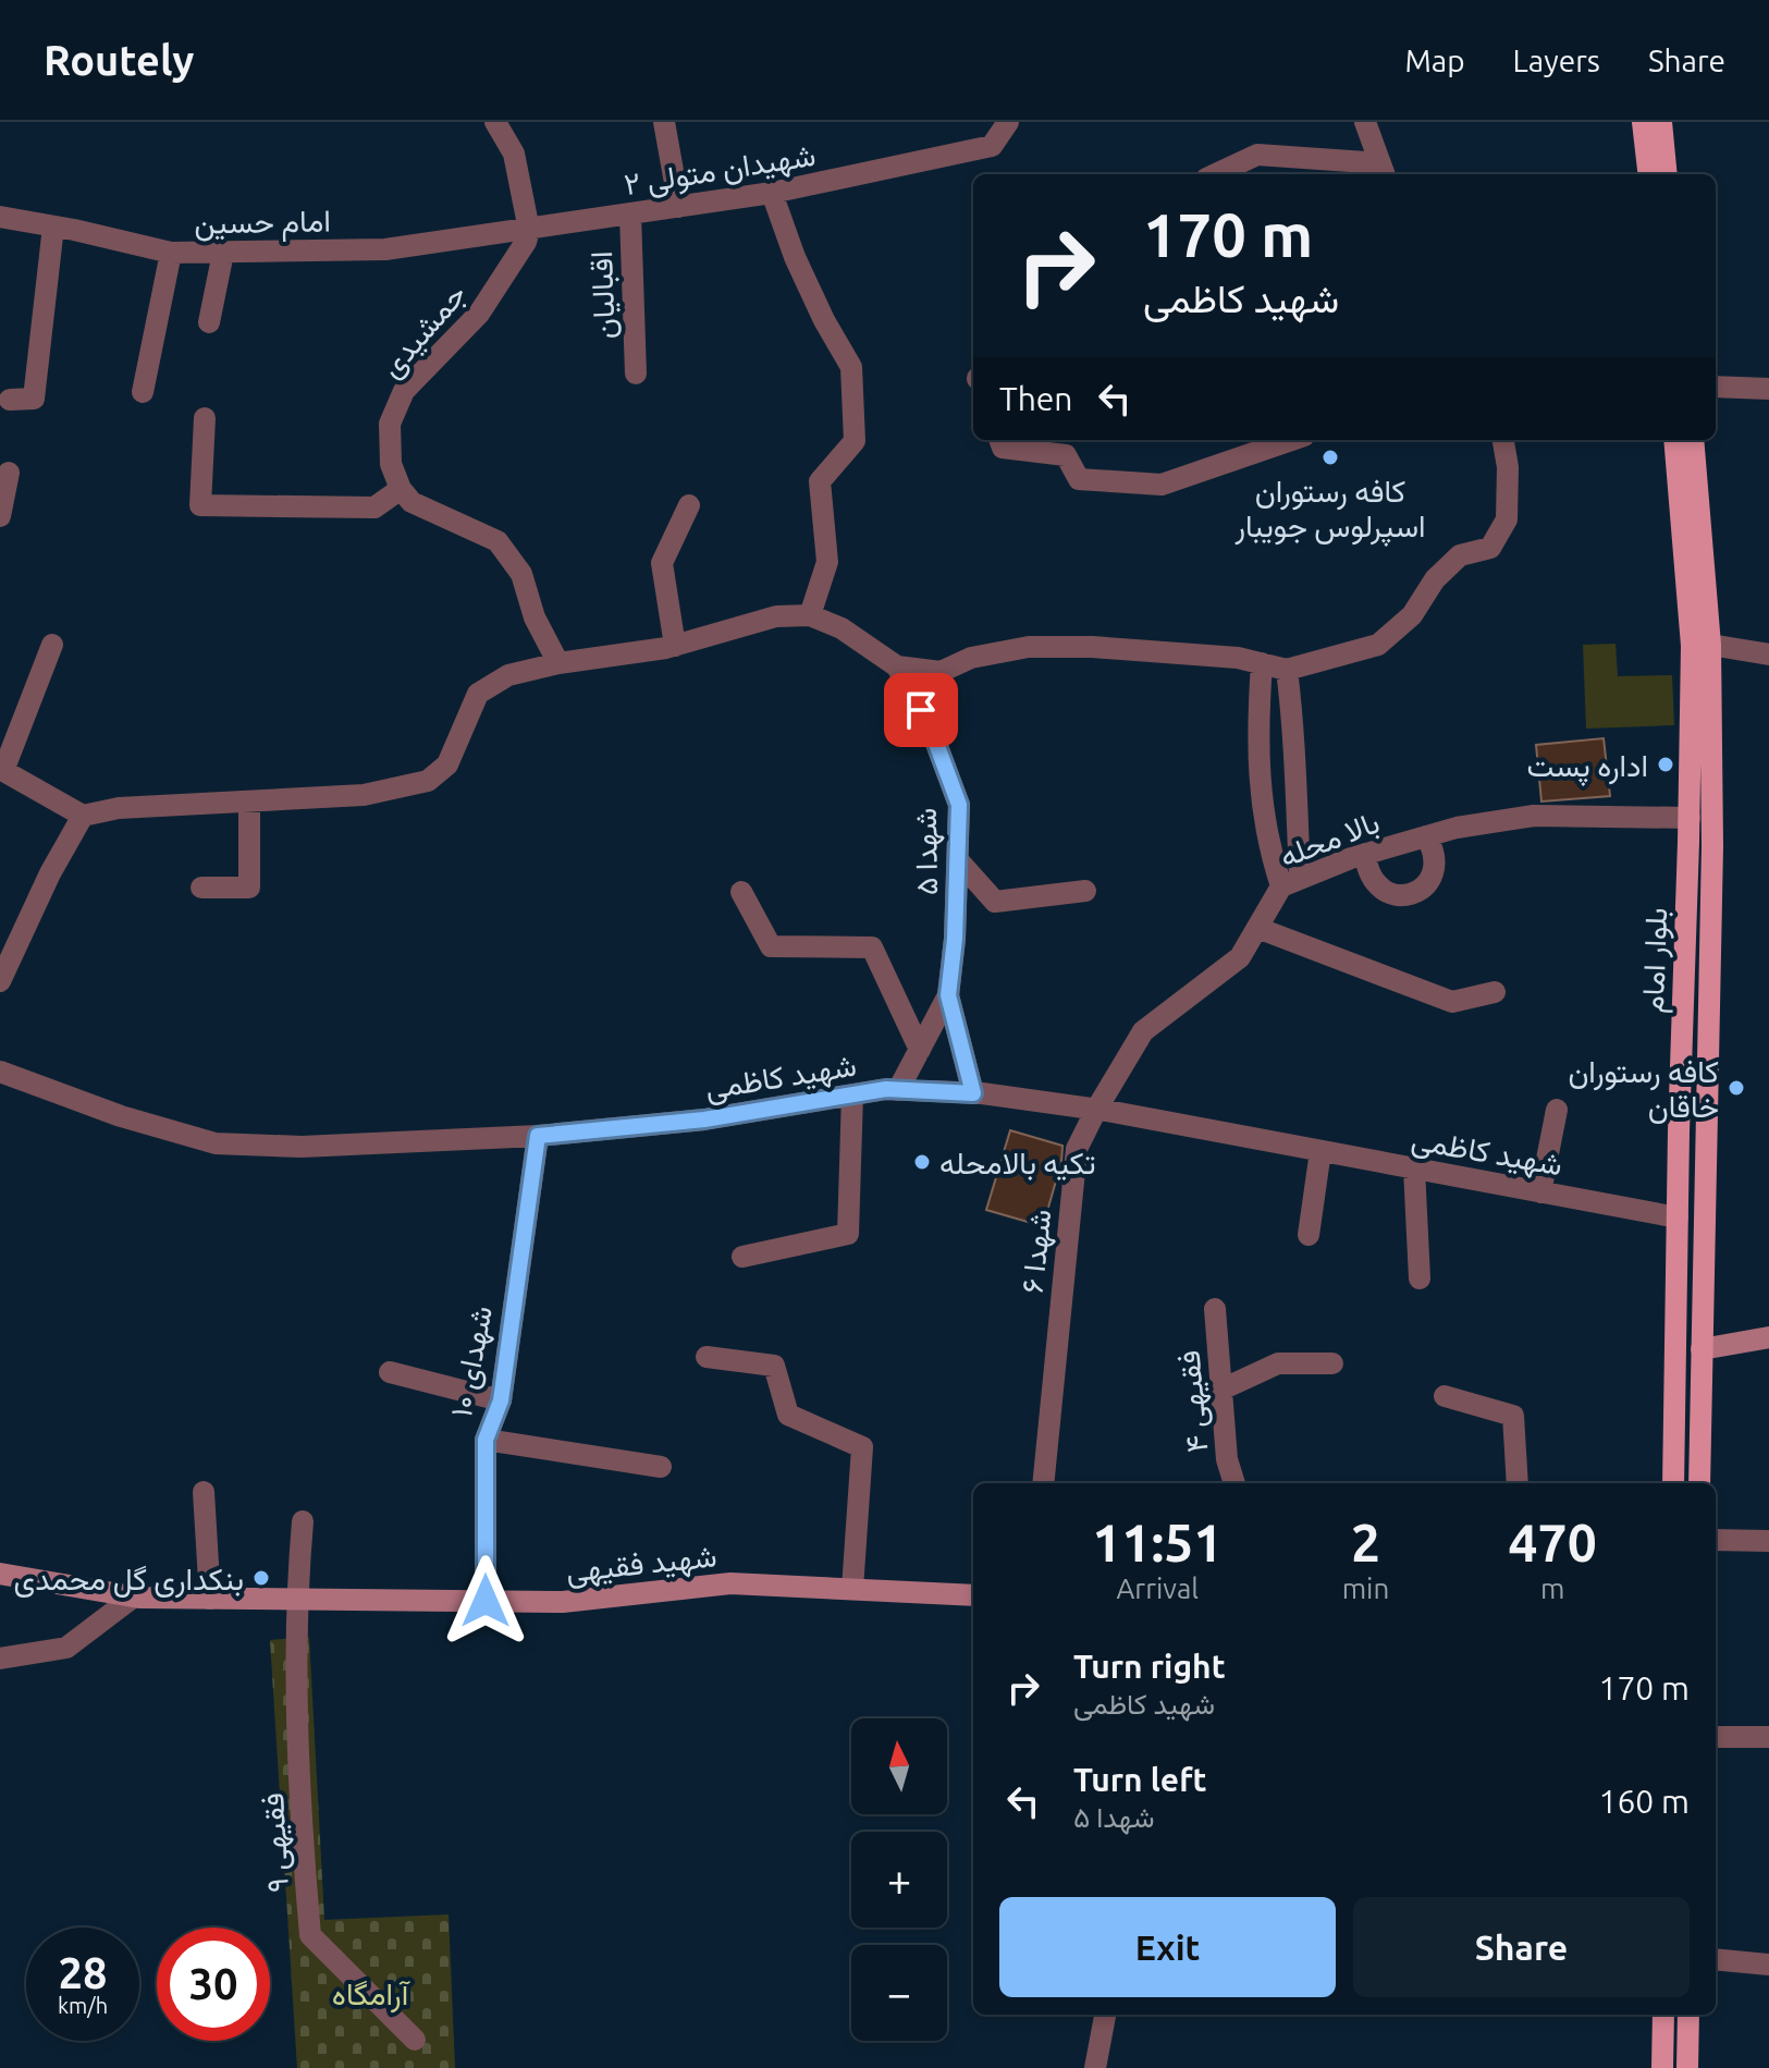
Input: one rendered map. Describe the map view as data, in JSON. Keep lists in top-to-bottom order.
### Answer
{
  "streets": {
    "main road": ["بلوار امام", "شهید فقیهی"],
    "street": [
      "شهیدان متولی ۲",
      "امام حسین",
      "اقبالیان",
      "جمشیدی",
      "بالا محله",
      "شهدا ۵",
      "شهید کاظمی",
      "شهدا ۶",
      "شهدای ۱۰",
      "فقیهی ۴",
      "فقیهی ۹"
    ]
  },
  "crossings": [
    ["شهیدان متولی ۲", "امام حسین"],
    ["شهیدان متولی ۲", "اقبالیان"],
    ["شهیدان متولی ۲", "جمشیدی"],
    ["امام حسین", "جمشیدی"],
    ["بالا محله", "بلوار امام"],
    ["بالا محله", "شهید کاظمی"],
    ["بالا محله", "شهدا ۶"],
    ["شهدا ۵", "شهید کاظمی"],
    ["بلوار امام", "شهید کاظمی"],
    ["شهید کاظمی", "شهدا ۶"],
    ["شهید کاظمی", "شهدای ۱۰"],
    ["شهدای ۱۰", "شهید فقیهی"],
    ["شهید فقیهی", "فقیهی ۹"]
  ],
  "parks": ["آرامگاه"],
  "places": [
    "کافه رستوران اسپرلوس جویبار",
    "اداره پست",
    "کافه رستوران خاقان",
    "تکیه بالامحله",
    "بنکداری گل محمدی"
  ],
  "north": "top",
  "page": {
    "header": "Routely",
    "nav": ["Map", "Layers", "Share"],
    "turn": ["170 m", "شهید کاظمی"],
    "then": "Then",
    "eta": [
      "11:51",
      "Arrival",
      "2",
      "min",
      "470",
      "m"
    ],
    "list": [
      {
        "name": "Turn right",
        "note": "شهید کاظمی",
        "value": "170 m"
      },
      {
        "name": "Turn left",
        "note": "شهدا ۵",
        "value": "160 m"
      }
    ],
    "map_buttons": ["+", "−"],
    "buttons": ["Exit", "Share"],
    "speed": "28 km/h",
    "limit": "30"
  }
}
